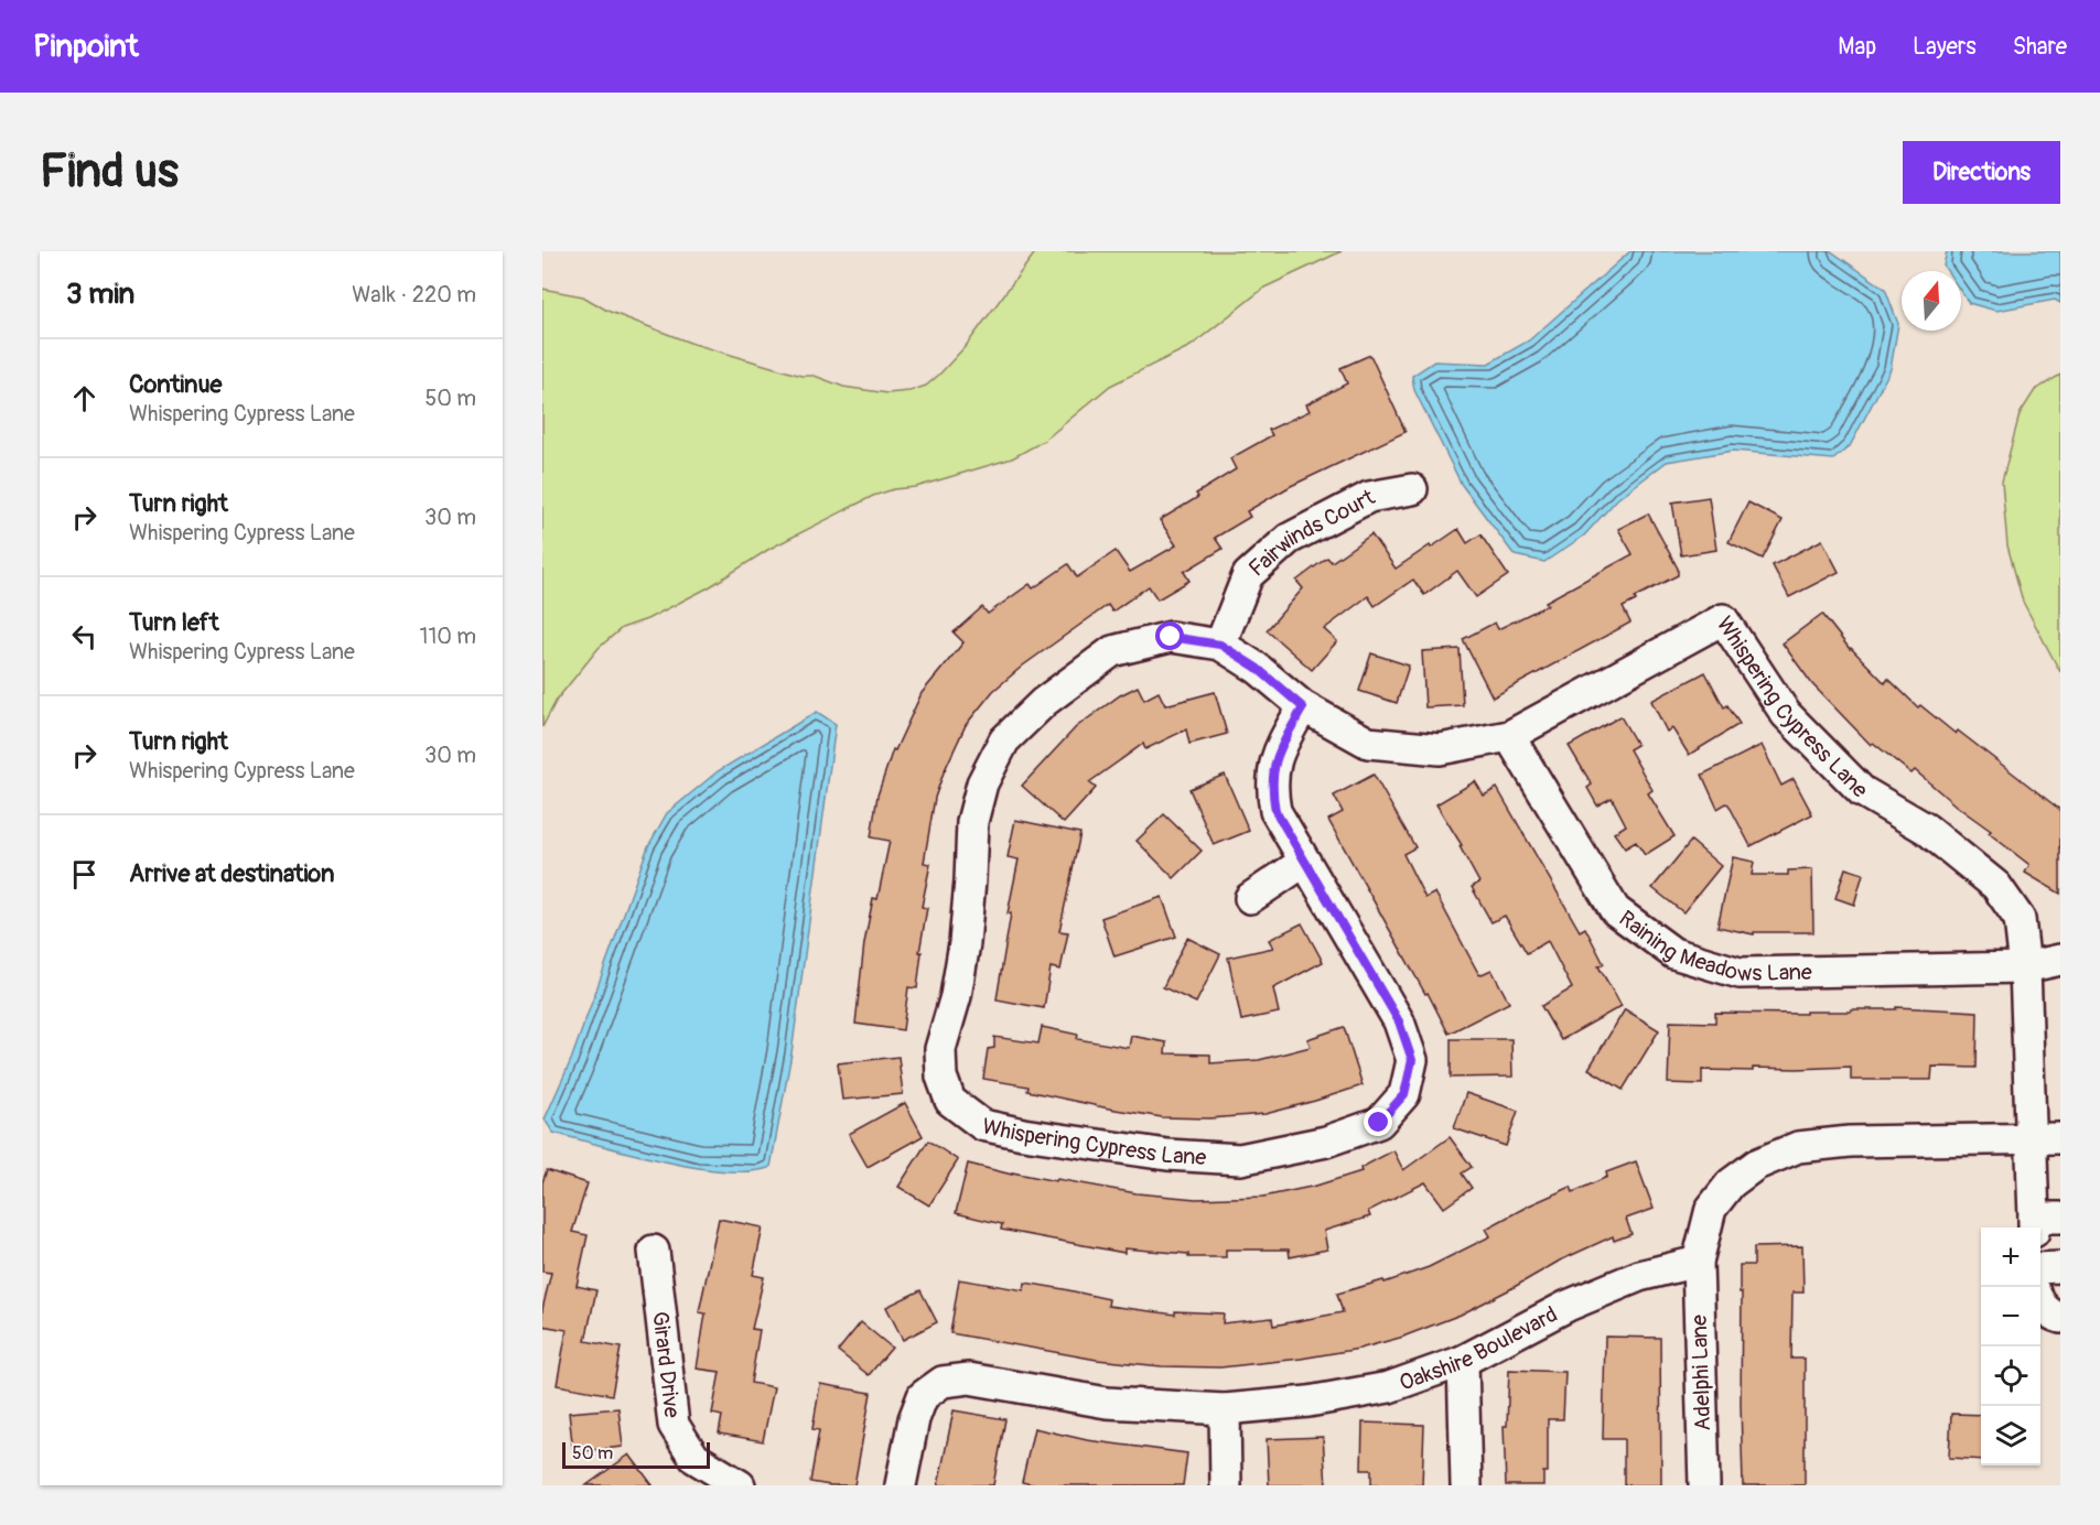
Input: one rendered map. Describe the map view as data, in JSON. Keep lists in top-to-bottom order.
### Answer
{
  "streets": {
    "street": [
      "Fairwinds Court",
      "Whispering Cypress Lane",
      "Raining Meadows Lane",
      "Oakshire Boulevard",
      "Girard Drive",
      "Adelphi Lane"
    ]
  },
  "crossings": [
    ["Fairwinds Court", "Whispering Cypress Lane"],
    ["Whispering Cypress Lane", "Raining Meadows Lane"],
    ["Oakshire Boulevard", "Adelphi Lane"]
  ],
  "scale_bar": "50 m",
  "north": "top",
  "page": {
    "header": "Pinpoint",
    "nav": ["Map", "Layers", "Share"],
    "buttons": "Directions",
    "title": "Find us",
    "heading": ["3 min", "Walk · 220 m"],
    "list": [
      ["Continue", "Whispering Cypress Lane", "50 m"],
      ["Turn right", "Whispering Cypress Lane", "30 m"],
      ["Turn left", "Whispering Cypress Lane", "110 m"],
      ["Turn right", "Whispering Cypress Lane", "30 m"],
      "Arrive at destination"
    ],
    "map_buttons": ["+", "−"],
    "scale": "50 m"
  }
}
